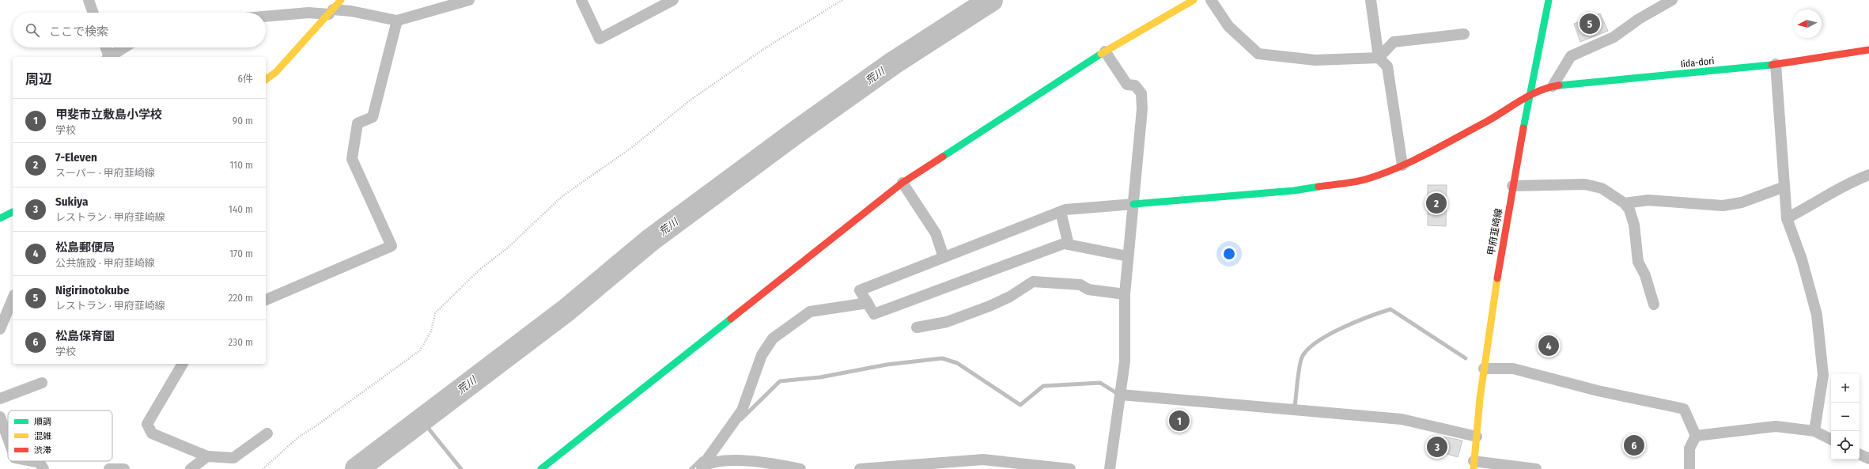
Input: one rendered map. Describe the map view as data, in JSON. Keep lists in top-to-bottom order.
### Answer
{
  "streets": {
    "street": ["Iida-dori", "甲府韮崎線"]
  },
  "crossings": [
    ["Iida-dori", "甲府韮崎線"]
  ],
  "water": ["荒川"],
  "legend": ["順調", "混雑", "渋滞"],
  "north": "left",
  "page": {
    "pins": [
      "5",
      "2",
      "4",
      "1",
      "6",
      "3"
    ],
    "search": "ここで検索",
    "heading": ["周辺", "6件"],
    "list": [
      {
        "mark": "1",
        "name": "甲斐市立敷島小学校",
        "note": "学校",
        "value": "90 m"
      },
      {
        "mark": "2",
        "name": "7-Eleven",
        "note": "スーパー · 甲府韮崎線",
        "value": "110 m"
      },
      {
        "mark": "3",
        "name": "Sukiya",
        "note": "レストラン · 甲府韮崎線",
        "value": "140 m"
      },
      {
        "mark": "4",
        "name": "松島郵便局",
        "note": "公共施設 · 甲府韮崎線",
        "value": "170 m"
      },
      {
        "mark": "5",
        "name": "Nigirinotokube",
        "note": "レストラン · 甲府韮崎線",
        "value": "220 m"
      },
      {
        "mark": "6",
        "name": "松島保育園",
        "note": "学校",
        "value": "230 m"
      }
    ],
    "map_buttons": ["+", "−"]
  }
}
